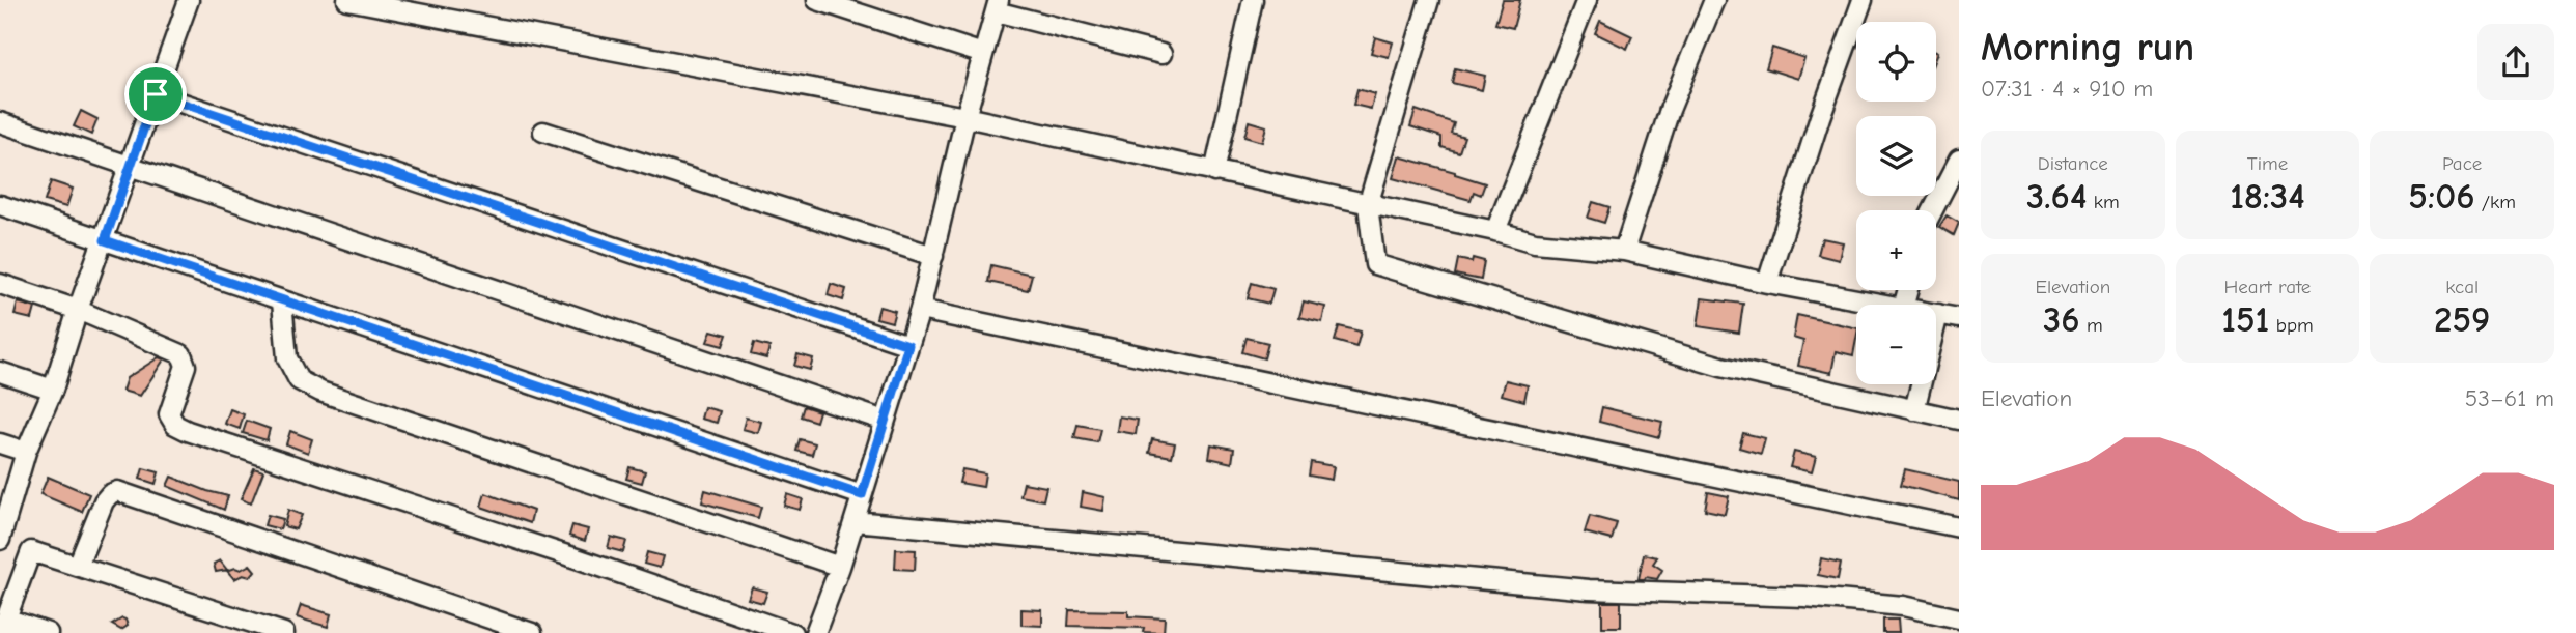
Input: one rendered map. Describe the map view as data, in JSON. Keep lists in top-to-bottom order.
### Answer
{
  "page": {
    "heading": ["Morning run", "07:31 · 4 × 910 m"],
    "map_buttons": ["+", "−"],
    "stats": [
      ["Distance", "3.64 km"],
      ["Time", "18:34"],
      ["Pace", "5:06 /km"],
      ["Elevation", "36 m"],
      ["Heart rate", "151 bpm"],
      ["kcal", "259"]
    ],
    "chart": ["Elevation", "53–61 m"]
  }
}
